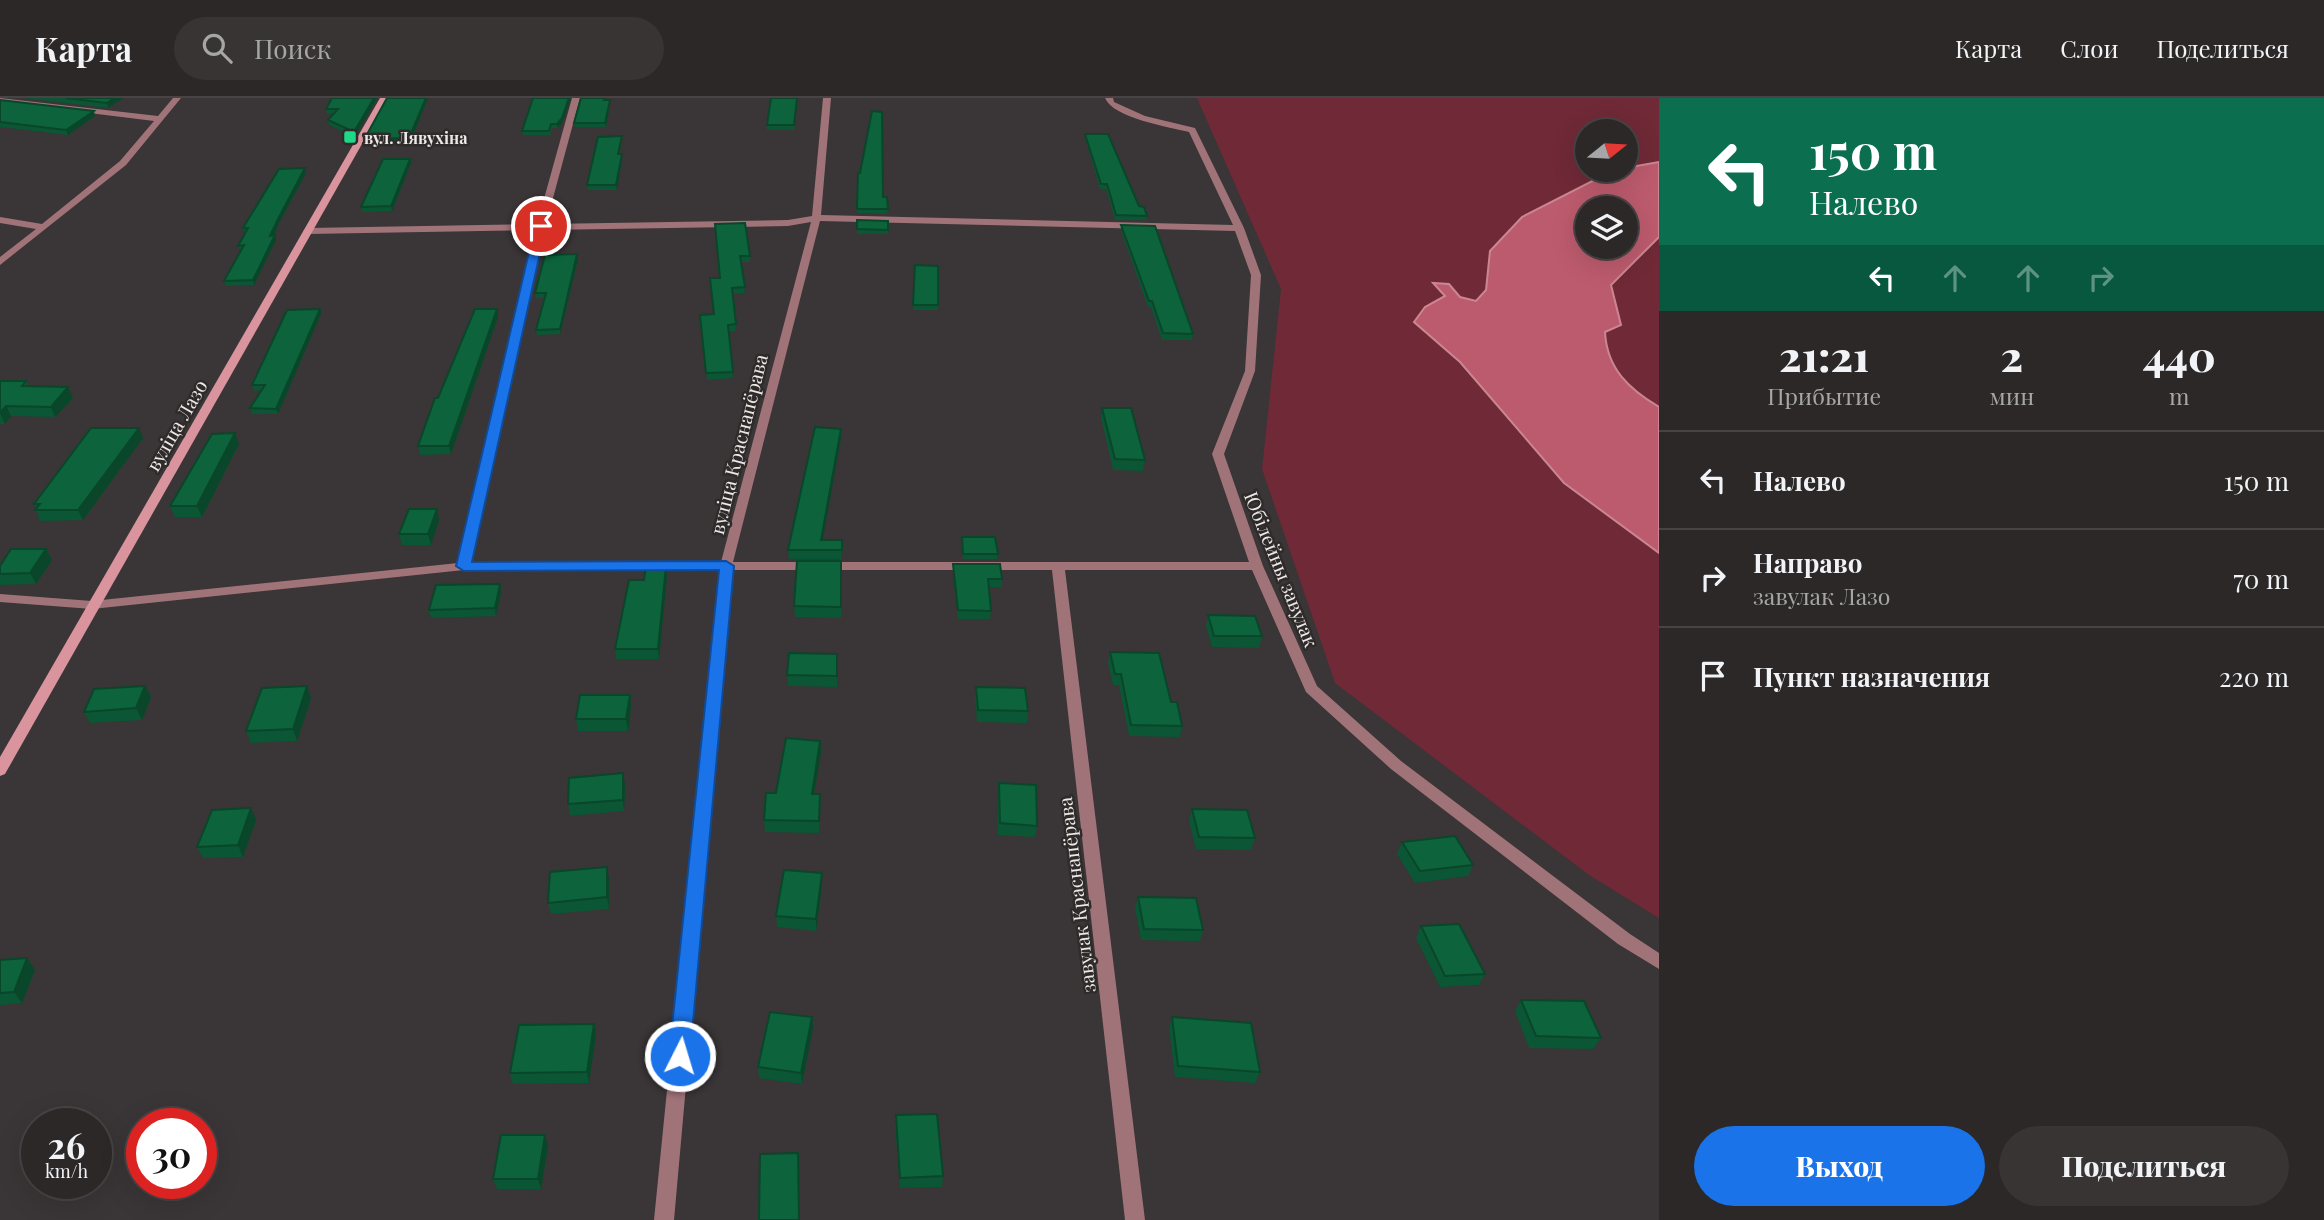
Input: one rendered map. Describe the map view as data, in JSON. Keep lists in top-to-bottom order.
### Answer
{
  "streets": {
    "main road": ["вуліца Лазо"],
    "street": ["вуліца Краснапёрава", "Юбілейны завулак", "завулак Краснапёрава"]
  },
  "places": {
    "transit": ["вул. Лявухіна"]
  },
  "north": "right",
  "page": {
    "header": "Карта",
    "search": "Поиск",
    "nav": ["Карта", "Слои", "Поделиться"],
    "turn": ["150 m", "Налево"],
    "eta": [
      "21:21",
      "Прибытие",
      "2",
      "мин",
      "440",
      "m"
    ],
    "list": [
      {
        "name": "Налево",
        "value": "150 m"
      },
      {
        "name": "Направо",
        "note": "завулак Лазо",
        "value": "70 m"
      },
      {
        "name": "Пункт назначения",
        "value": "220 m"
      }
    ],
    "speed": "26 km/h",
    "limit": "30",
    "buttons": ["Выход", "Поделиться"]
  }
}
